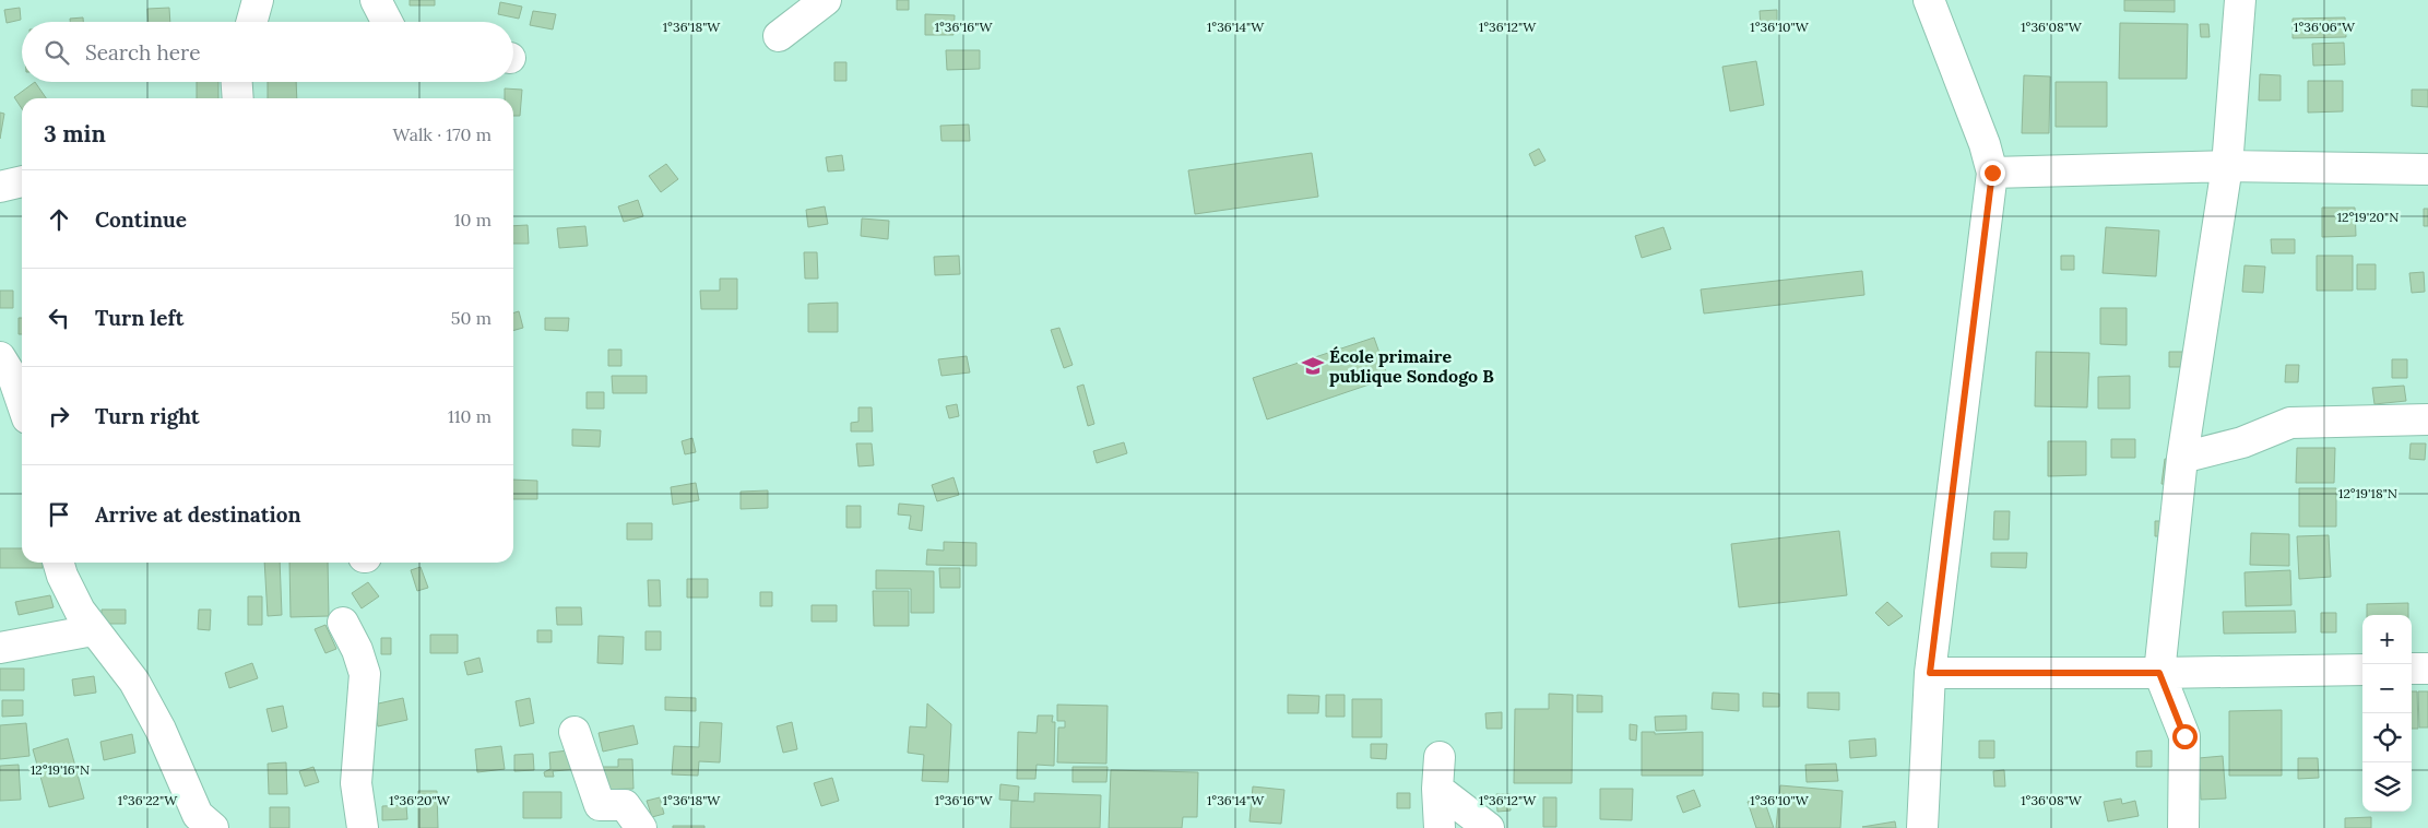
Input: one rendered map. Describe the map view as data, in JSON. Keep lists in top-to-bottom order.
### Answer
{
  "places": {
    "school or university": ["École primaire publique Sondogo B"]
  },
  "page": {
    "search": "Search here",
    "heading": ["3 min", "Walk · 170 m"],
    "list": [
      ["Continue", "10 m"],
      ["Turn left", "50 m"],
      ["Turn right", "110 m"],
      "Arrive at destination"
    ],
    "map_buttons": ["+", "−"]
  },
  "coordinates": [
    "1°36'18\"W",
    "1°36'16\"W",
    "1°36'14\"W",
    "1°36'12\"W",
    "1°36'10\"W",
    "1°36'08\"W",
    "1°36'06\"W",
    "12°19'20\"N",
    "12°19'18\"N",
    "12°19'16\"N",
    "1°36'22\"W",
    "1°36'20\"W"
  ]
}
